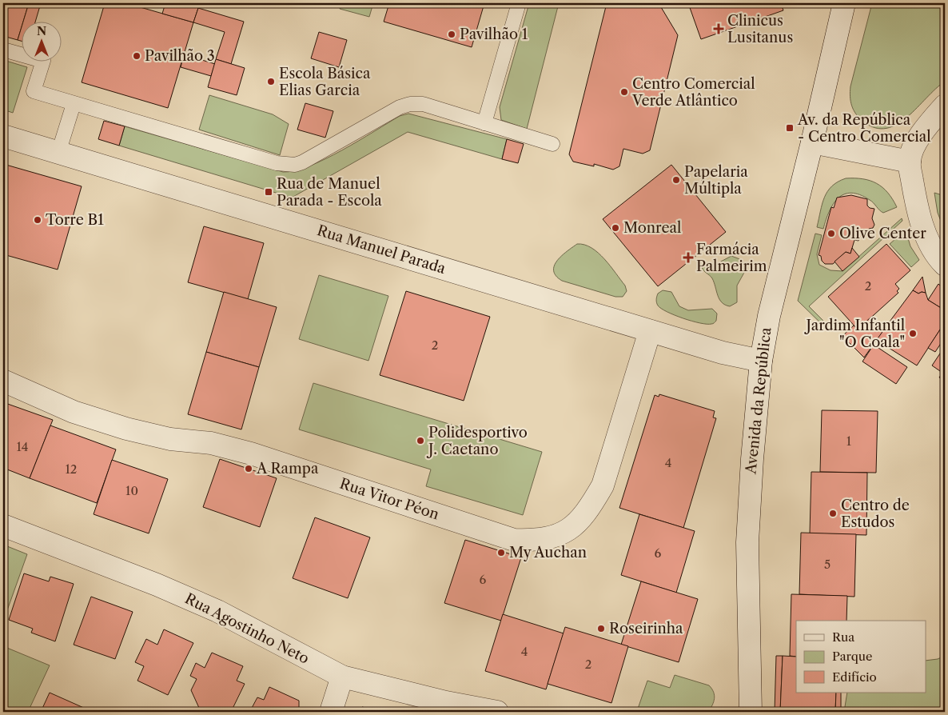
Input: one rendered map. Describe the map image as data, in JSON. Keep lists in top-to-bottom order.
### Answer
{
  "streets": {
    "street": [
      "Rua Manuel Parada",
      "Avenida da República",
      "Rua Vitor Péon",
      "Rua Agostinho Neto"
    ]
  },
  "crossings": [
    ["Rua Manuel Parada", "Avenida da República"],
    ["Rua Manuel Parada", "Rua Vitor Péon"]
  ],
  "places": {
    "health": ["Clinicus Lusitanus", "Farmácia Palmeirim"],
    "other": [
      "Pavilhão 1",
      "Pavilhão 3",
      "Escola Básica Elias Garcia",
      "Centro Comercial Verde Atlântico",
      "Papelaria Múltipla",
      "Torre B1",
      "Monreal",
      "Olive Center",
      "Jardim Infantil \"O Coala\"",
      "Polidesportivo J. Caetano",
      "A Rampa",
      "Centro de Estudos",
      "My Auchan",
      "Roseirinha"
    ],
    "transit": ["Av. da República - Centro Comercial", "Rua de Manuel Parada - Escola"]
  },
  "house_numbers": [
    "2",
    "2",
    "1",
    "14",
    "4",
    "12",
    "10",
    "6",
    "5",
    "6",
    "4",
    "2"
  ],
  "legend": ["Rua", "Parque", "Edifício"],
  "north": "top"
}
